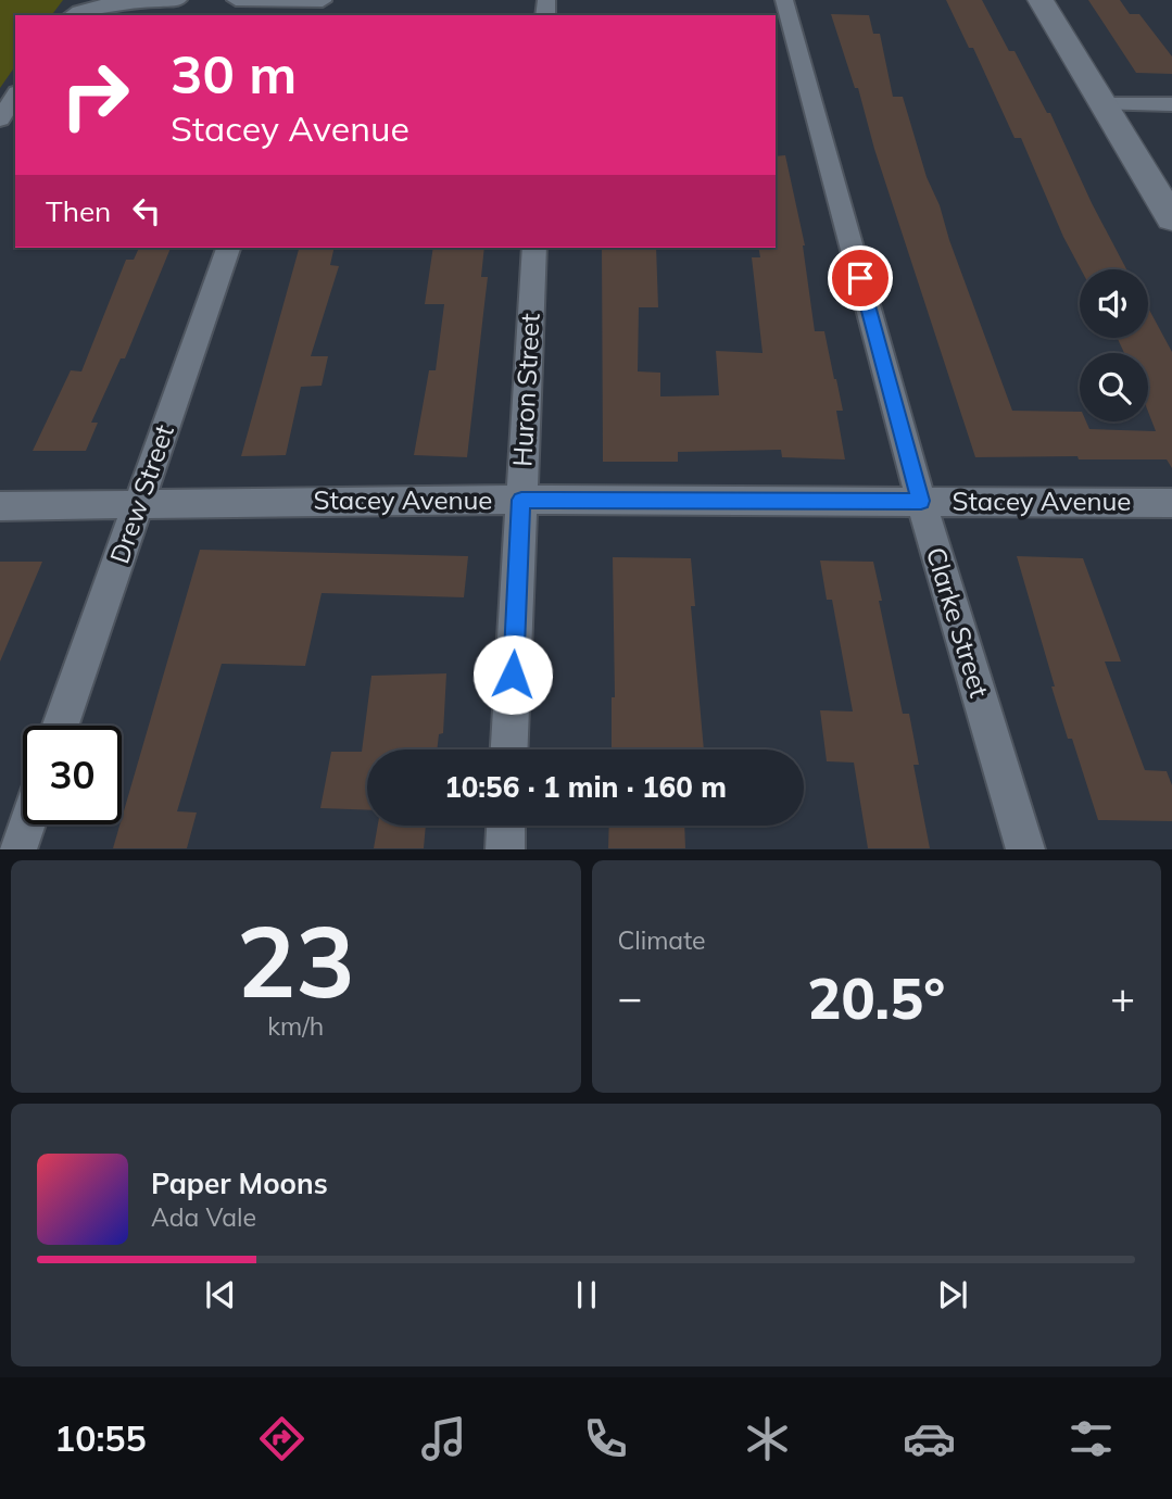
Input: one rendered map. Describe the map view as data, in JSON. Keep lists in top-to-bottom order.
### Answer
{
  "streets": {
    "street": [
      "Huron Street",
      "Drew Street",
      "Stacey Avenue",
      "Clarke Street"
    ]
  },
  "crossings": [
    ["Huron Street", "Stacey Avenue"],
    ["Drew Street", "Stacey Avenue"],
    ["Stacey Avenue", "Clarke Street"]
  ],
  "page": {
    "turn": ["30 m", "Stacey Avenue"],
    "then": "Then",
    "limit": "30",
    "trip": "10:56 · 1 min · 160 m",
    "tile": [
      ["23", "km/h"],
      "Climate"
    ],
    "heat": ["−", "20.5°", "+"],
    "song": ["Paper Moons", "Ada Vale"],
    "tabs": "10:55"
  }
}
